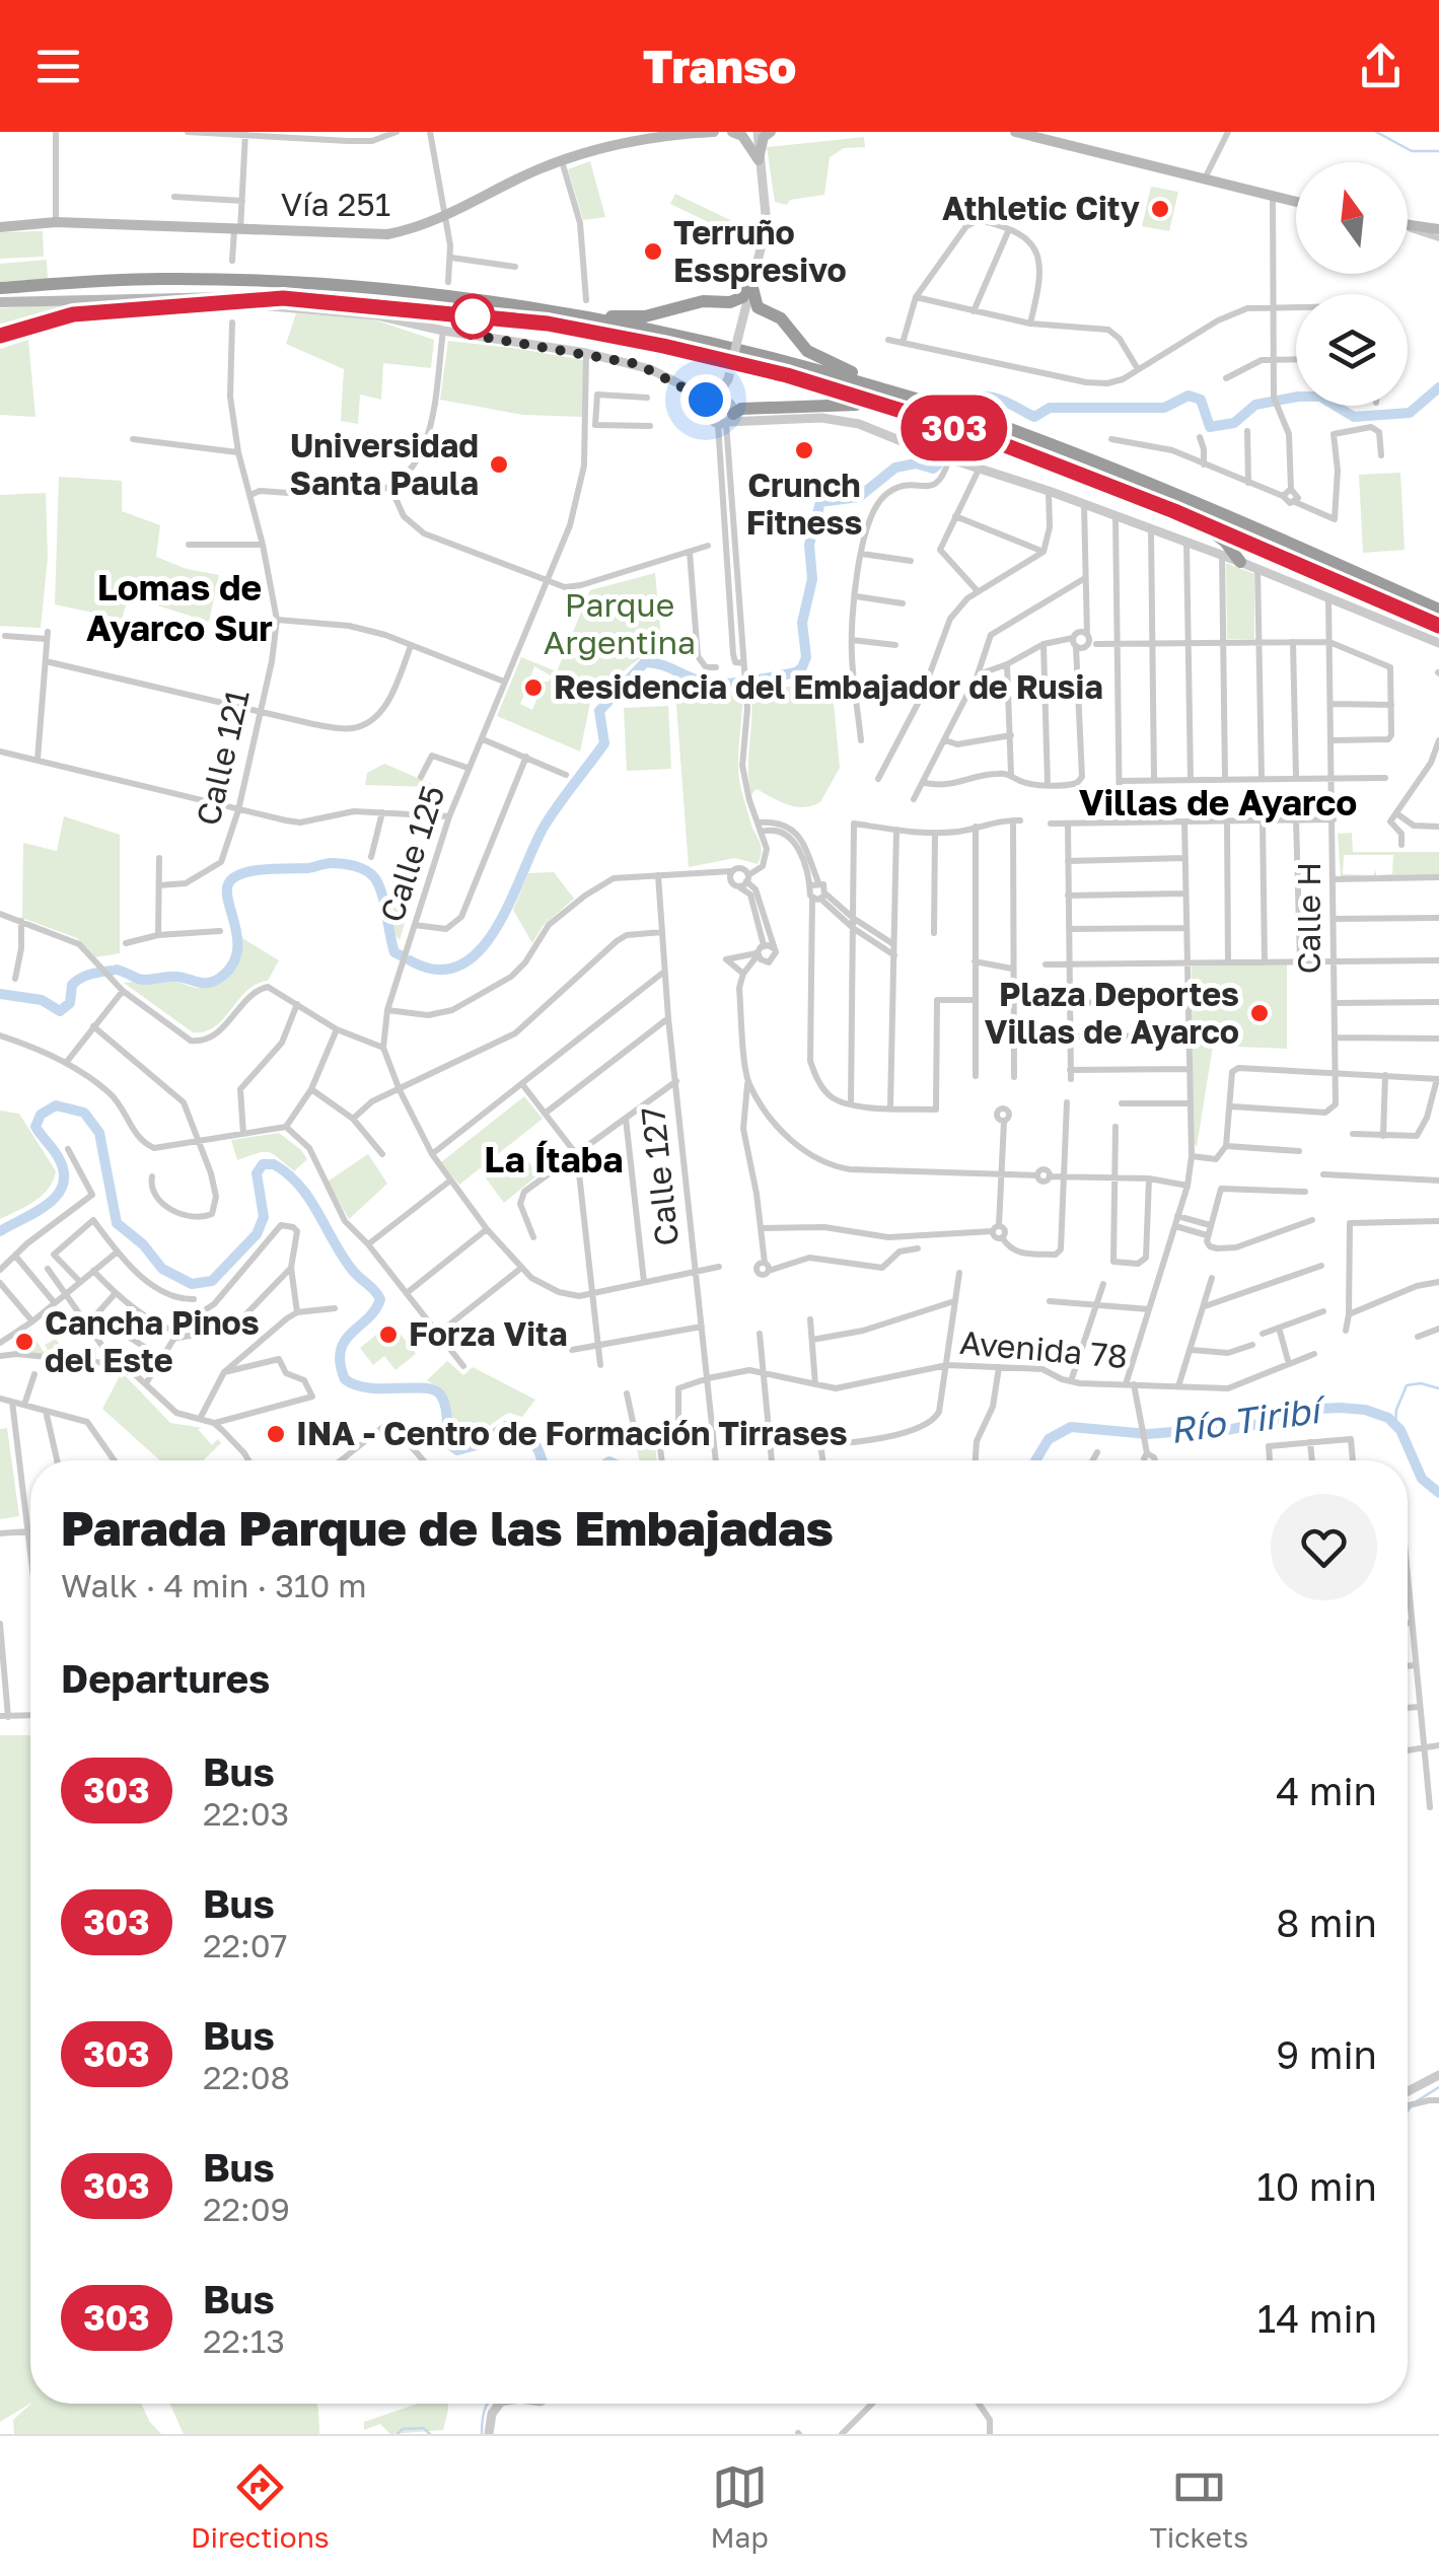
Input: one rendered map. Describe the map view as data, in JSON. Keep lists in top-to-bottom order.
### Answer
{
  "streets": {
    "main road": ["Vía 251"],
    "street": [
      "Calle 121",
      "Calle 125",
      "Calle H",
      "Calle 127",
      "Avenida 78"
    ]
  },
  "crossings": [
    ["Calle 127", "Avenida 78"]
  ],
  "districts": ["Lomas de Ayarco Sur", "Villas de Ayarco", "La Ítaba"],
  "water": ["Río Tiribí"],
  "parks": ["Parque Argentina"],
  "places": [
    "Athletic City",
    "Terruño Esspresivo",
    "Crunch Fitness",
    "Universidad Santa Paula",
    "Residencia del Embajador de Rusia",
    "Plaza Deportes Villas de Ayarco",
    "Forza Vita",
    "Cancha Pinos del Este",
    "INA - Centro de Formación Tirrases"
  ],
  "lines": ["bus line 303"],
  "north": "top",
  "page": {
    "header": "Transo",
    "on_map": "303",
    "heading": [
      ["Parada Parque de las Embajadas", "Walk · 4 min · 310 m"],
      "Departures"
    ],
    "list": [
      {
        "mark": "303",
        "name": "Bus",
        "note": "22:03",
        "value": "4 min"
      },
      {
        "mark": "303",
        "name": "Bus",
        "note": "22:07",
        "value": "8 min"
      },
      {
        "mark": "303",
        "name": "Bus",
        "note": "22:08",
        "value": "9 min"
      },
      {
        "mark": "303",
        "name": "Bus",
        "note": "22:09",
        "value": "10 min"
      },
      {
        "mark": "303",
        "name": "Bus",
        "note": "22:13",
        "value": "14 min"
      }
    ],
    "tabs": ["Directions", "Map", "Tickets"]
  }
}
